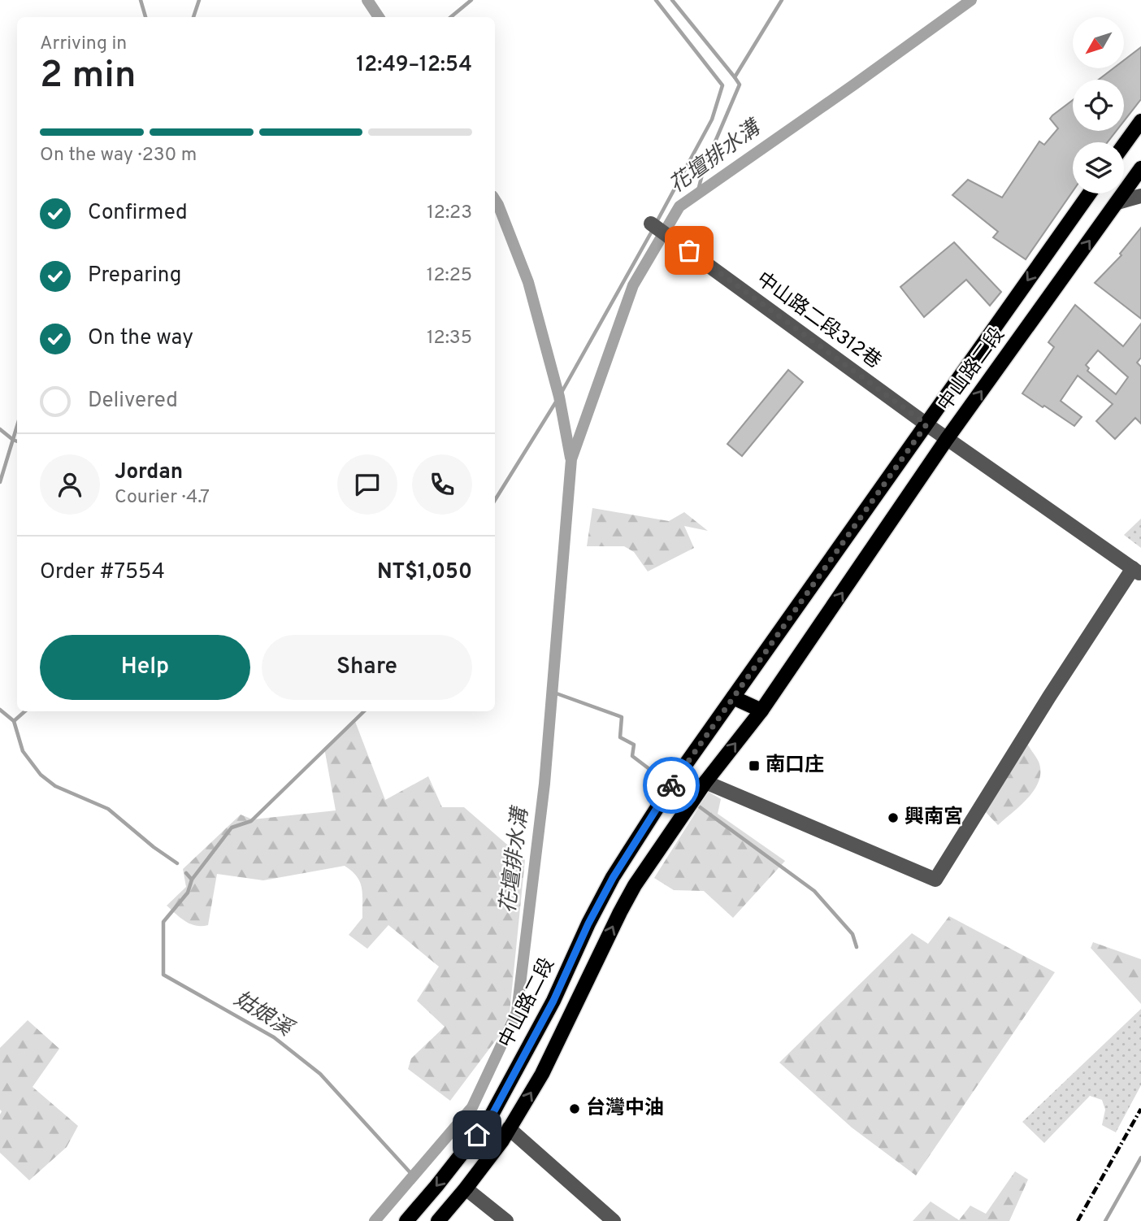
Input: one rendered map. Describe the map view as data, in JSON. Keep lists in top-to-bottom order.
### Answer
{
  "streets": {
    "main road": ["中山路二段"],
    "street": ["中山路二段312巷"]
  },
  "crossings": [
    ["中山路二段312巷", "中山路二段"]
  ],
  "water": ["花壇排水溝", "姑娘溪"],
  "places": {
    "transit": ["南口庄"],
    "other": ["興南宮", "台灣中油"]
  },
  "north": "bottom left",
  "page": {
    "heading": ["2 min", "Arriving in", "12:49–12:54"],
    "panel": [
      "Jordan",
      "Courier · 4.7",
      "Order #7554",
      "NT$1,050"
    ],
    "bar": "On the way · 230 m",
    "list": [
      ["Confirmed", "12:23"],
      ["Preparing", "12:25"],
      ["On the way", "12:35"],
      "Delivered"
    ],
    "buttons": ["Help", "Share"]
  }
}
